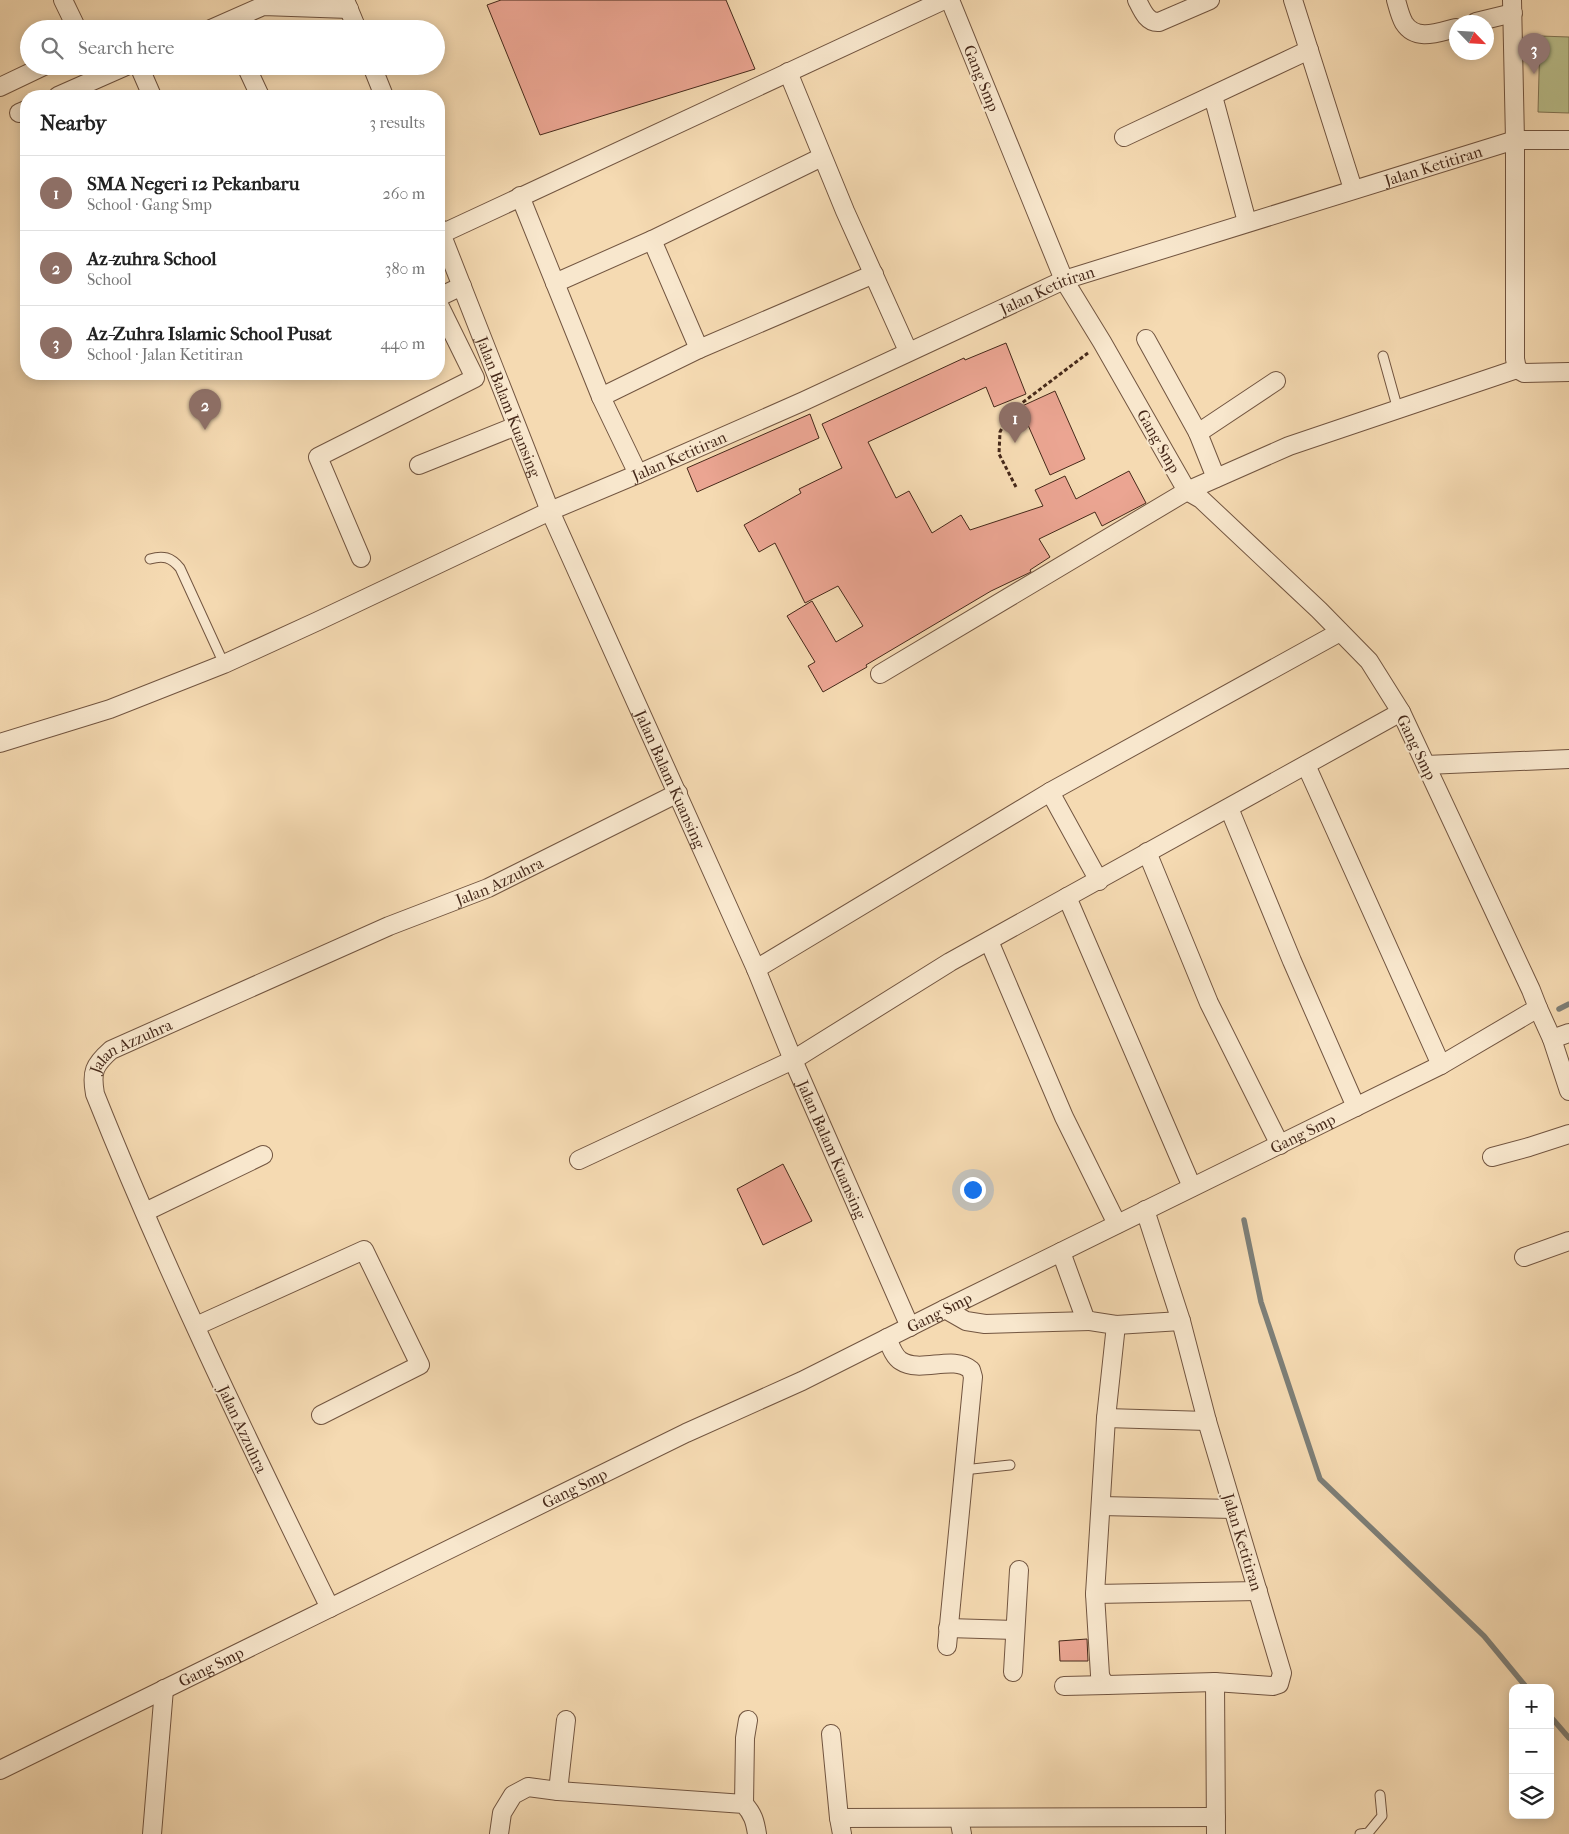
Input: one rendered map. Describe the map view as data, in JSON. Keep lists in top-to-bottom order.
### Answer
{
  "streets": {
    "street": [
      "Gang Smp",
      "Jalan Ketitiran",
      "Jalan Balam Kuansing",
      "Jalan Azzuhra"
    ]
  },
  "crossings": [
    ["Gang Smp", "Jalan Ketitiran"],
    ["Gang Smp", "Jalan Balam Kuansing"],
    ["Gang Smp", "Jalan Azzuhra"],
    ["Jalan Ketitiran", "Jalan Balam Kuansing"],
    ["Jalan Balam Kuansing", "Jalan Azzuhra"]
  ],
  "north": "bottom right",
  "page": {
    "search": "Search here",
    "pins": ["3", "2", "1"],
    "heading": ["Nearby", "3 results"],
    "list": [
      {
        "mark": "1",
        "name": "SMA Negeri 12 Pekanbaru",
        "note": "School · Gang Smp",
        "value": "260 m"
      },
      {
        "mark": "2",
        "name": "Az-zuhra School",
        "note": "School",
        "value": "380 m"
      },
      {
        "mark": "3",
        "name": "Az-Zuhra Islamic School Pusat",
        "note": "School · Jalan Ketitiran",
        "value": "440 m"
      }
    ],
    "map_buttons": ["+", "−"]
  }
}
